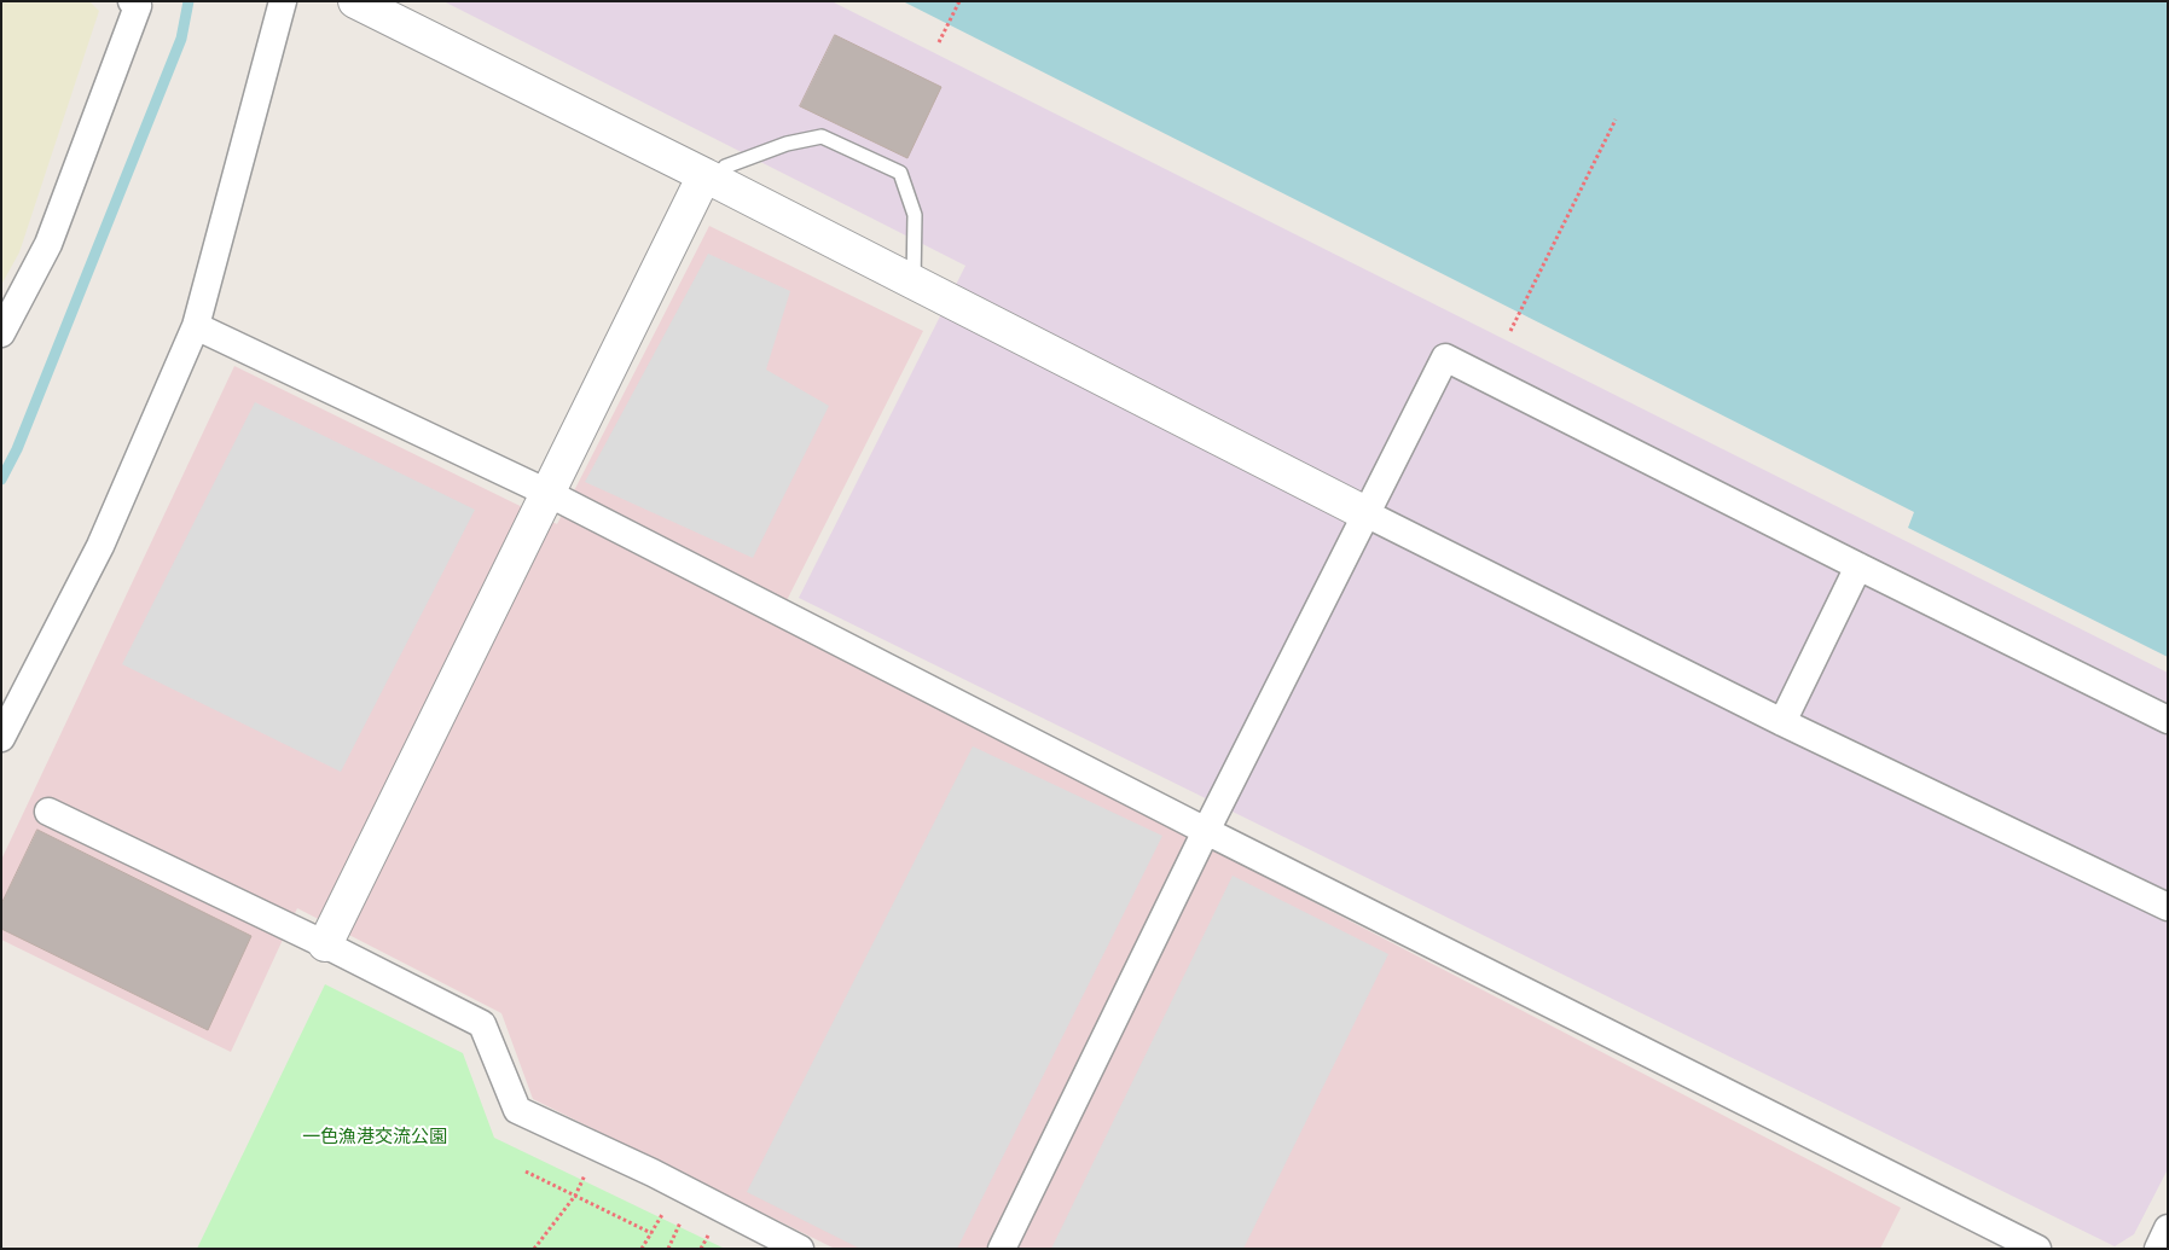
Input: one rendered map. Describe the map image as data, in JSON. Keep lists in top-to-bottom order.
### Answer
{
  "parks": ["一色漁港交流公園"]
}
